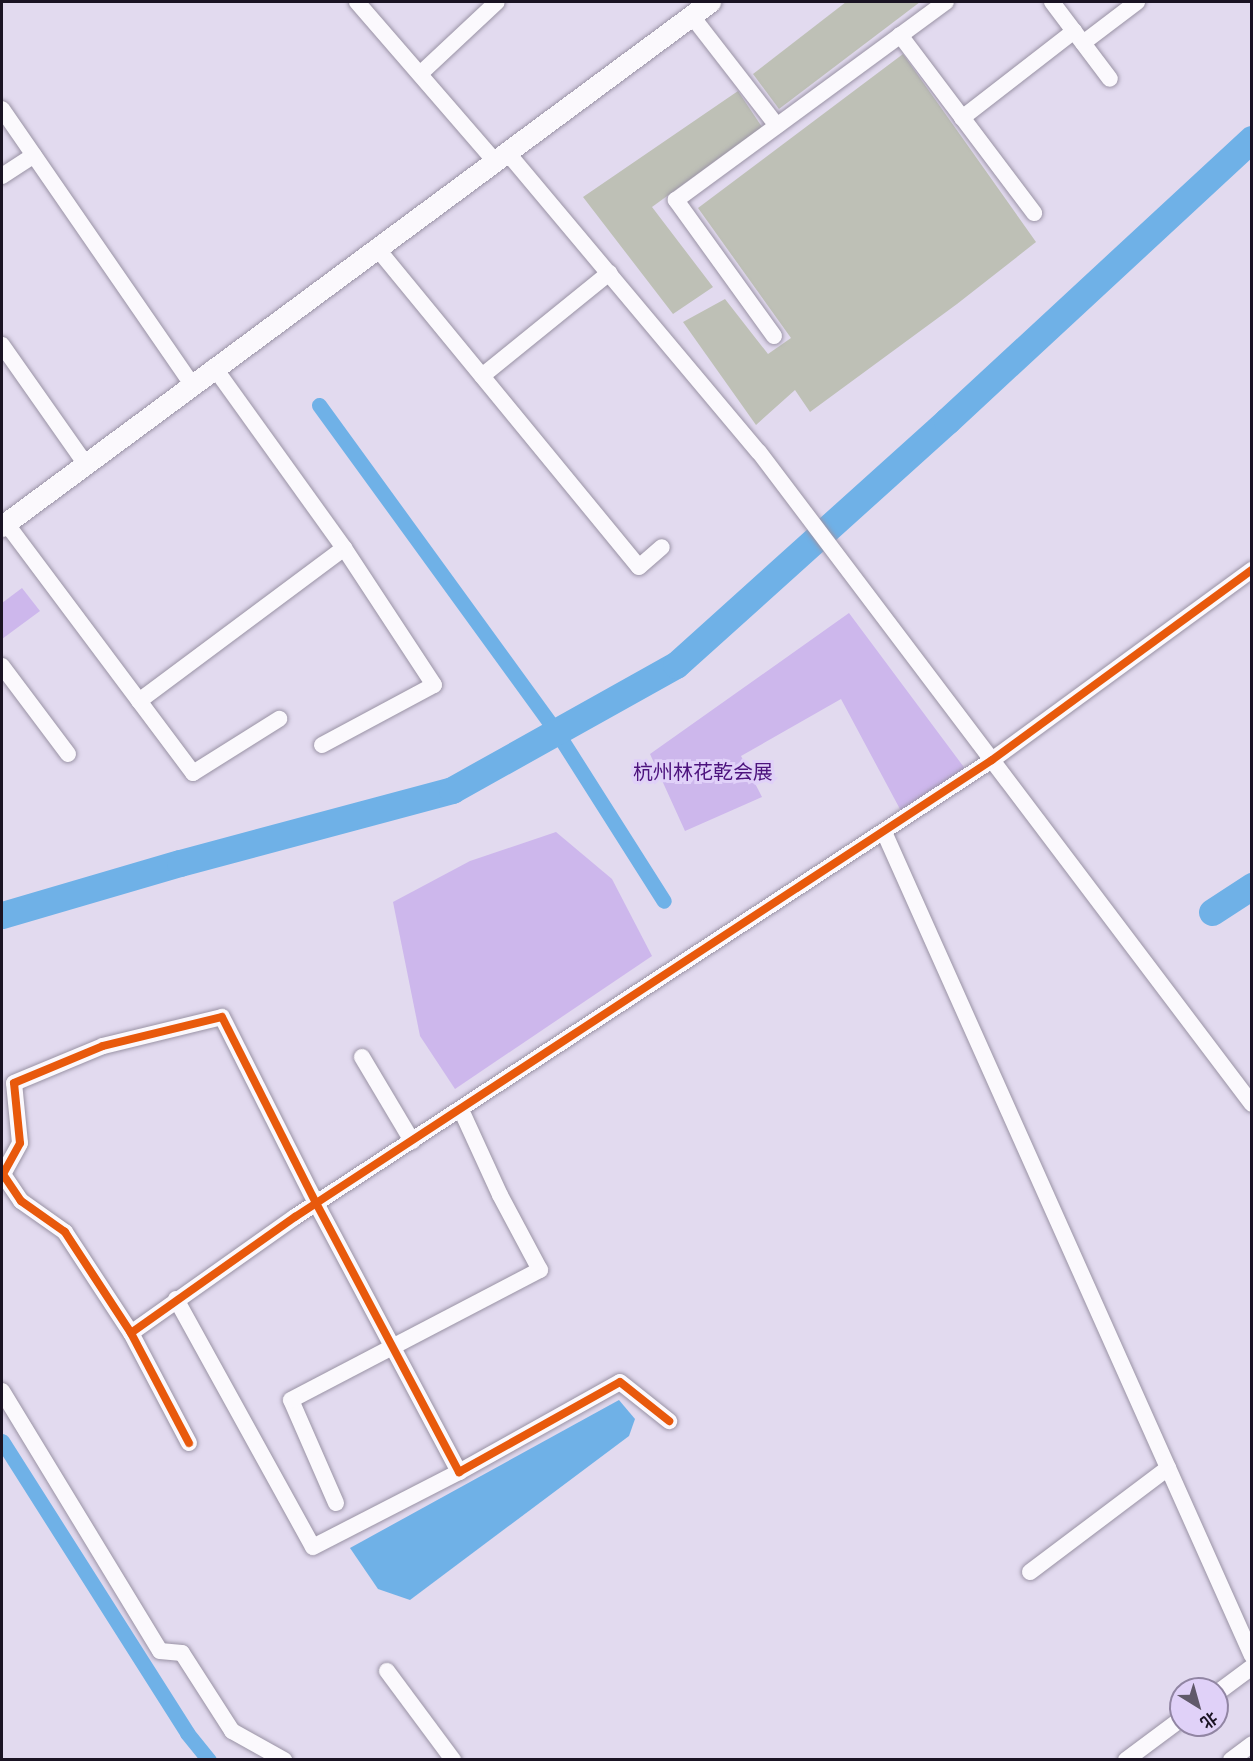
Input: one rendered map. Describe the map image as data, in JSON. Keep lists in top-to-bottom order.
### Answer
{
  "parks": ["杭州林花乾会展"],
  "north": "bottom right"
}
